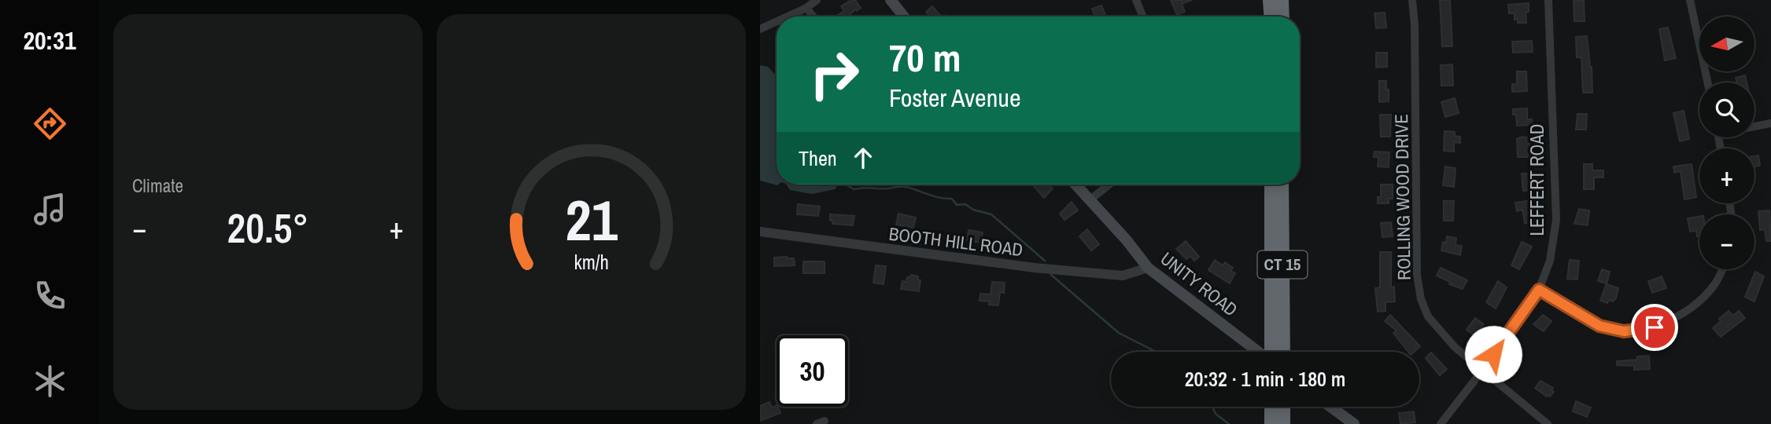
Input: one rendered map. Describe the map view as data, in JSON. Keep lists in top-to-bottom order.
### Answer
{
  "streets": {
    "highway": ["CT 15"],
    "main road": ["UNITY ROAD"],
    "street": ["LEFFERT ROAD", "ROLLING WOOD DRIVE", "BOOTH HILL ROAD"]
  },
  "crossings": [
    ["LEFFERT ROAD", "ROLLING WOOD DRIVE"],
    ["BOOTH HILL ROAD", "UNITY ROAD"]
  ],
  "north": "left",
  "page": {
    "tabs": "20:31",
    "tile": "Climate",
    "map_buttons": ["+", "−"],
    "turn": ["70 m", "Foster Avenue"],
    "then": "Then",
    "heat": ["−", "20.5°", "+"],
    "limit": "30",
    "trip": "20:32 · 1 min · 180 m",
    "gauge": ["21", "km/h"]
  }
}
